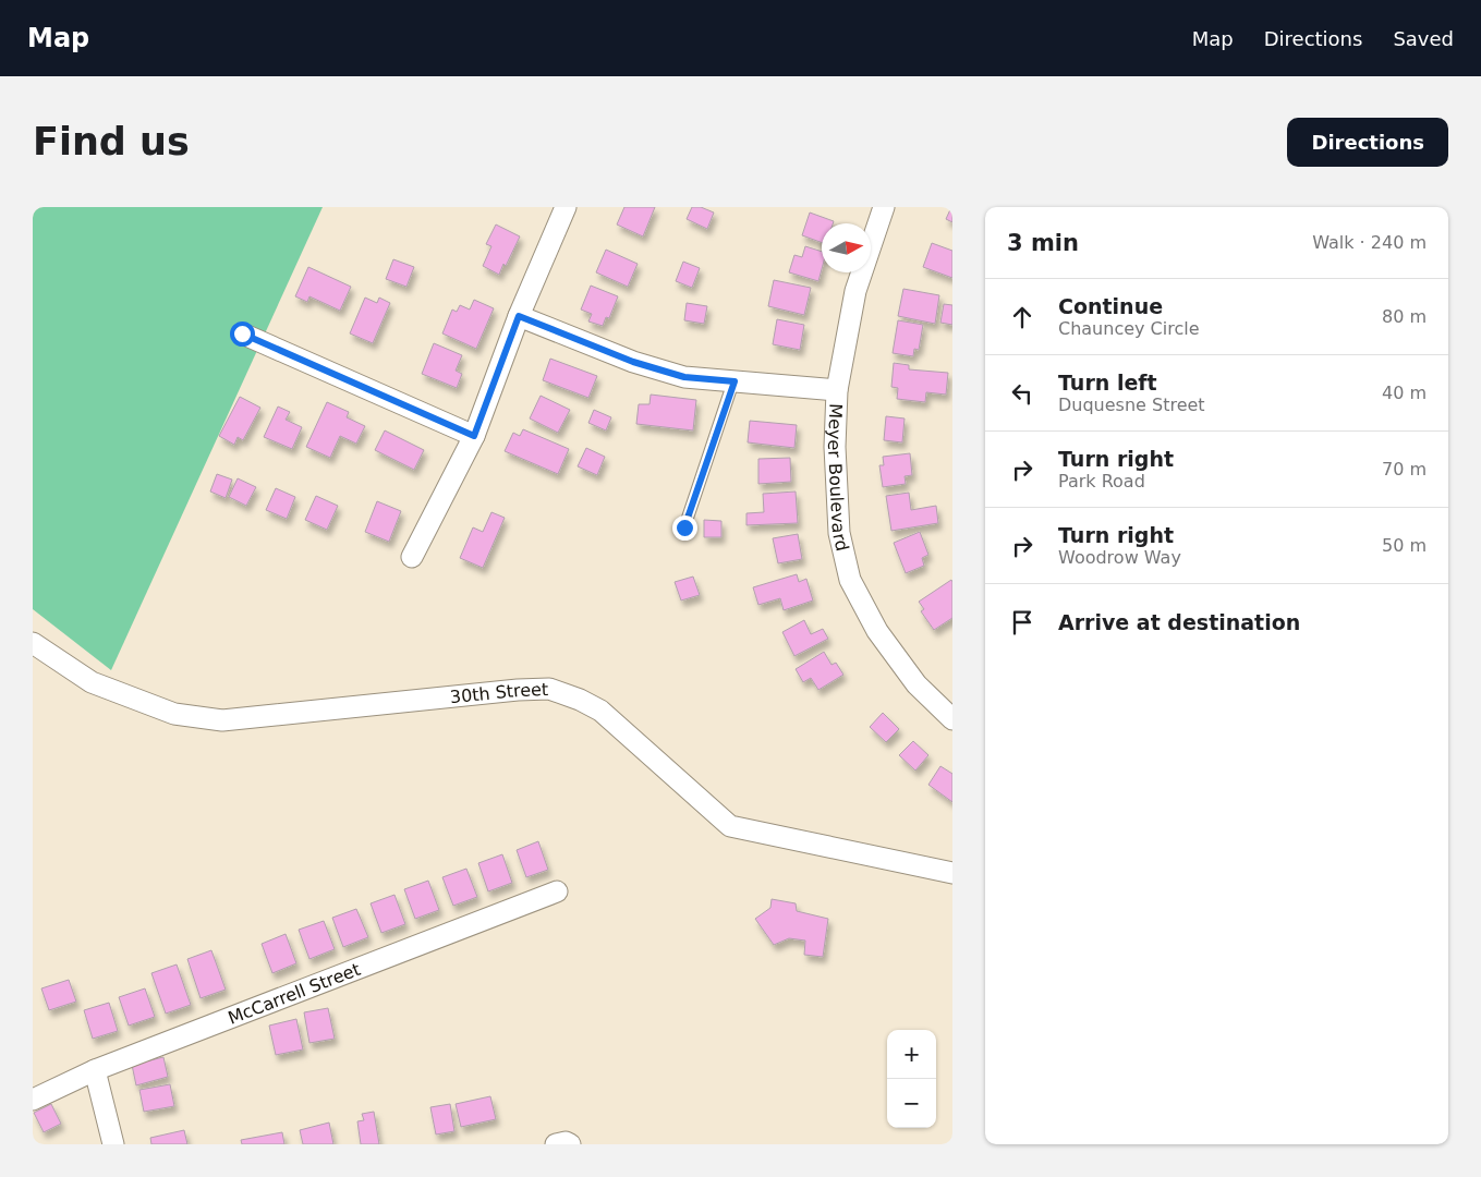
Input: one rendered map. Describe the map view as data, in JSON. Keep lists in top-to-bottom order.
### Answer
{
  "streets": {
    "street": ["Meyer Boulevard", "30th Street", "McCarrell Street"]
  },
  "north": "right",
  "page": {
    "header": "Map",
    "nav": ["Map", "Directions", "Saved"],
    "buttons": "Directions",
    "title": "Find us",
    "heading": ["3 min", "Walk · 240 m"],
    "list": [
      ["Continue", "Chauncey Circle", "80 m"],
      ["Turn left", "Duquesne Street", "40 m"],
      ["Turn right", "Park Road", "70 m"],
      ["Turn right", "Woodrow Way", "50 m"],
      "Arrive at destination"
    ],
    "map_buttons": ["+", "−"]
  }
}
